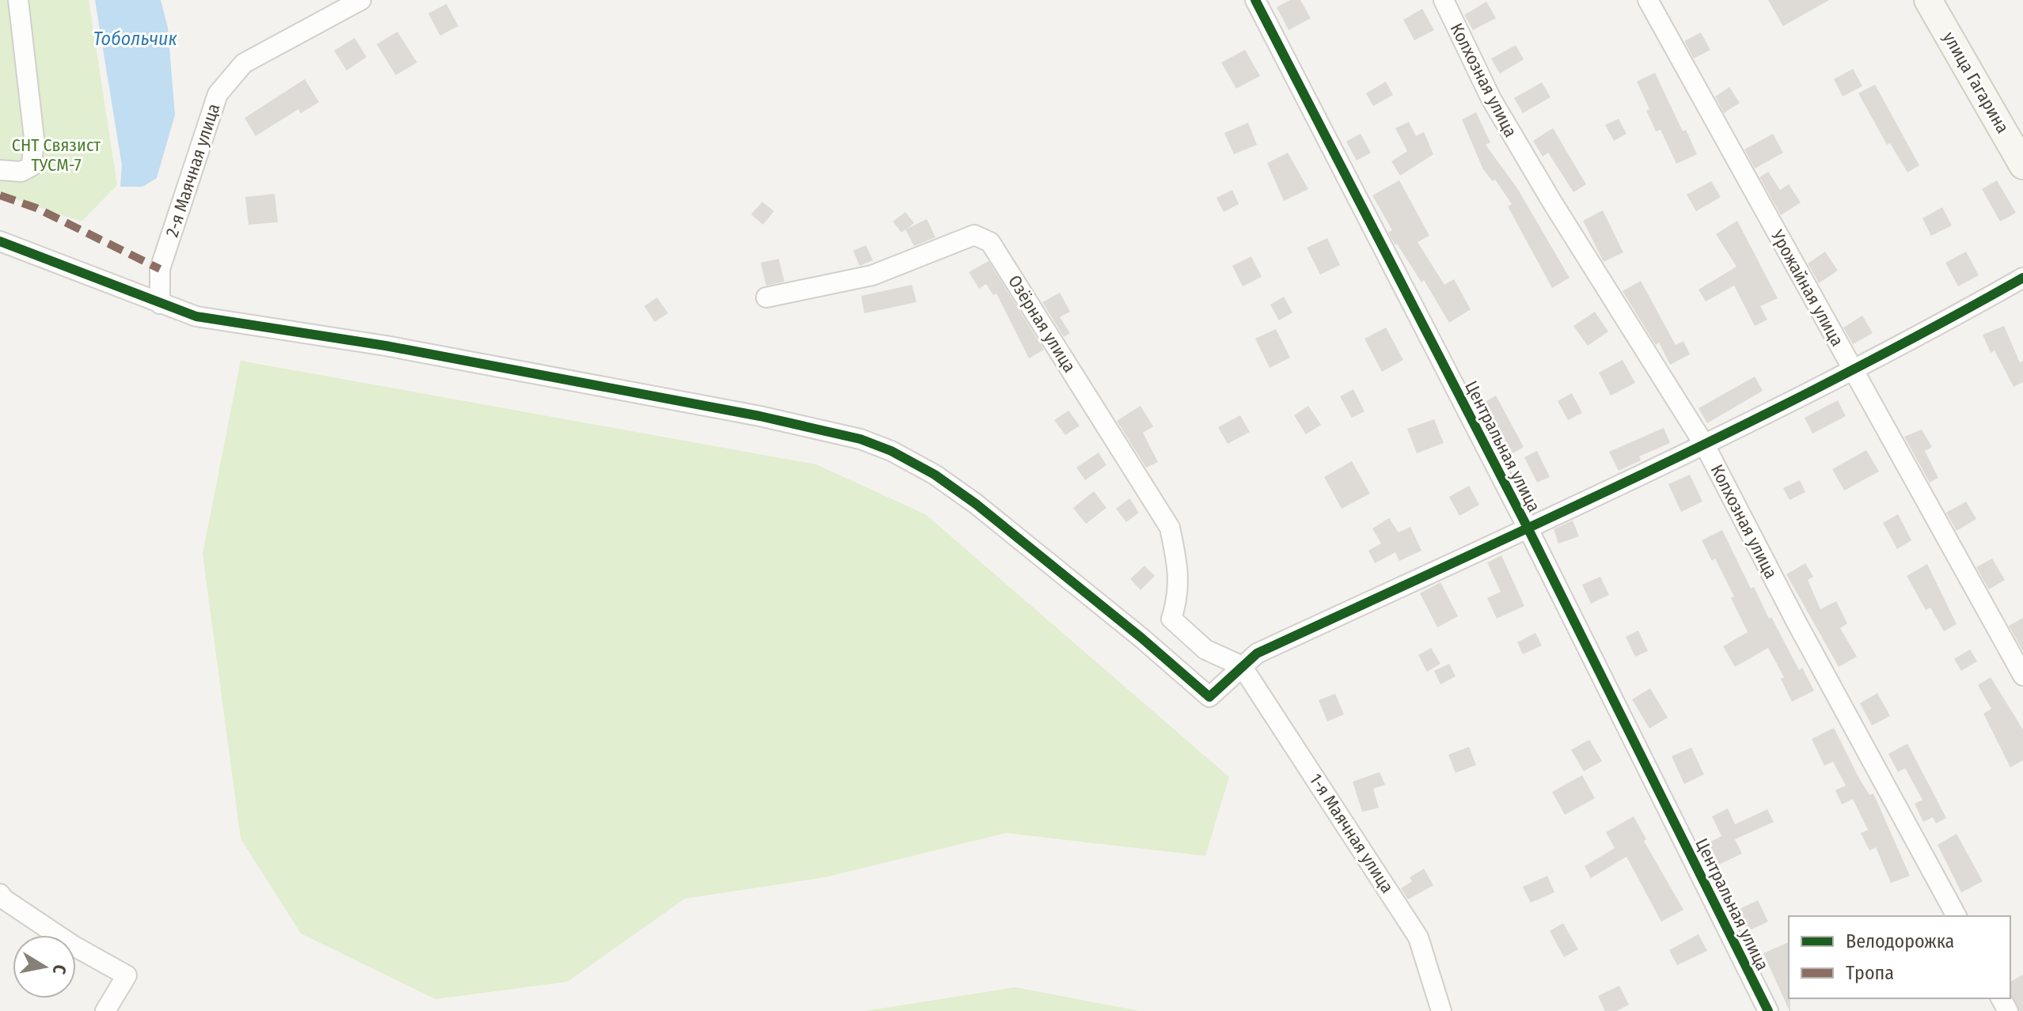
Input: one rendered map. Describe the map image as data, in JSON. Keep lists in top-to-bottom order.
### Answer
{
  "streets": {
    "main road": ["улица Гагарина"],
    "street": [
      "Колхозная улица",
      "2-я Маячная улица",
      "Урожайная улица",
      "Озёрная улица",
      "Центральная улица",
      "1-я Маячная улица"
    ]
  },
  "crossings": [
    ["Озёрная улица", "1-я Маячная улица"]
  ],
  "water": ["Тобольчик"],
  "parks": ["СНТ Связист ТУСМ-7"],
  "legend": ["Велодорожка", "Тропа"],
  "north": "right"
}
